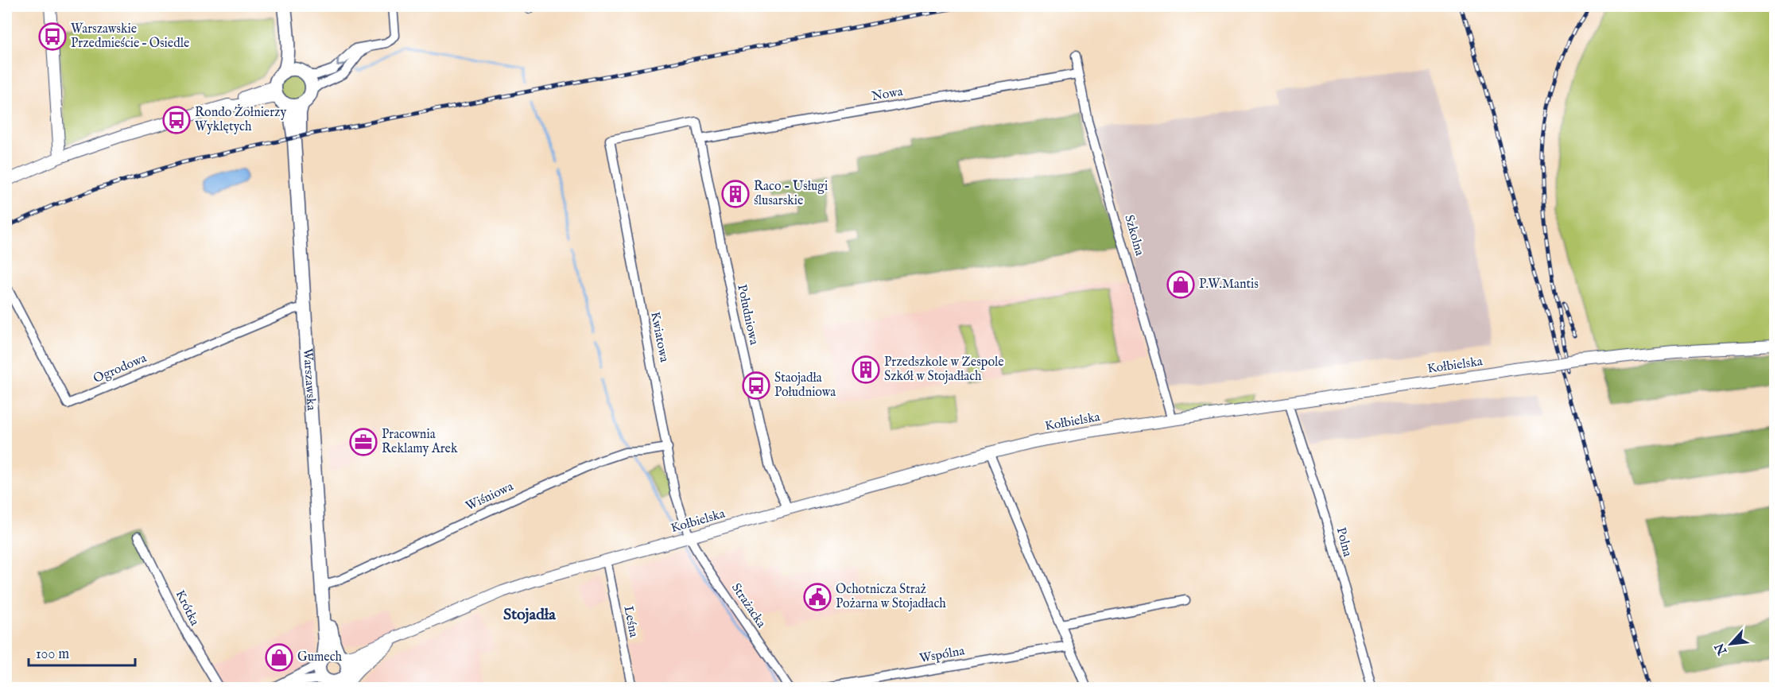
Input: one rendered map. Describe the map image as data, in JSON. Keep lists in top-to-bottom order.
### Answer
{
  "streets": {
    "main road": ["Warszawska"],
    "street": [
      "Nowa",
      "Szkolna",
      "Południowa",
      "Kwiatowa",
      "Kołbielska",
      "Ogrodowa",
      "Wiśniowa",
      "Polna",
      "Strażacka",
      "Krótka",
      "Leśna",
      "Wspólna"
    ]
  },
  "crossings": [
    ["Nowa", "Szkolna"],
    ["Nowa", "Południowa"],
    ["Szkolna", "Kołbielska"],
    ["Południowa", "Kwiatowa"],
    ["Południowa", "Kołbielska"],
    ["Kwiatowa", "Kołbielska"],
    ["Kwiatowa", "Wiśniowa"],
    ["Kwiatowa", "Strażacka"],
    ["Kołbielska", "Warszawska"],
    ["Kołbielska", "Polna"],
    ["Kołbielska", "Strażacka"],
    ["Kołbielska", "Leśna"],
    ["Ogrodowa", "Warszawska"],
    ["Warszawska", "Wiśniowa"]
  ],
  "districts": ["Stojadła"],
  "places": {
    "bus stop": ["Warszawskie Przedmieście – Osiedle", "Rondo Żołnierzy Wyklętych", "Staojadła Południowa"],
    "building": ["Raco - Usługi ślusarskie", "Przedszkole w Zespole Szkół w Stojadłach"],
    "shop": ["P.W.Mantis", "Gumech"],
    "office": ["Pracownia Reklamy Arek"],
    "public building": ["Ochotnicza Straż Pożarna w Stojadłach"]
  },
  "scale_bar": "100 m",
  "north": "bottom left"
}
